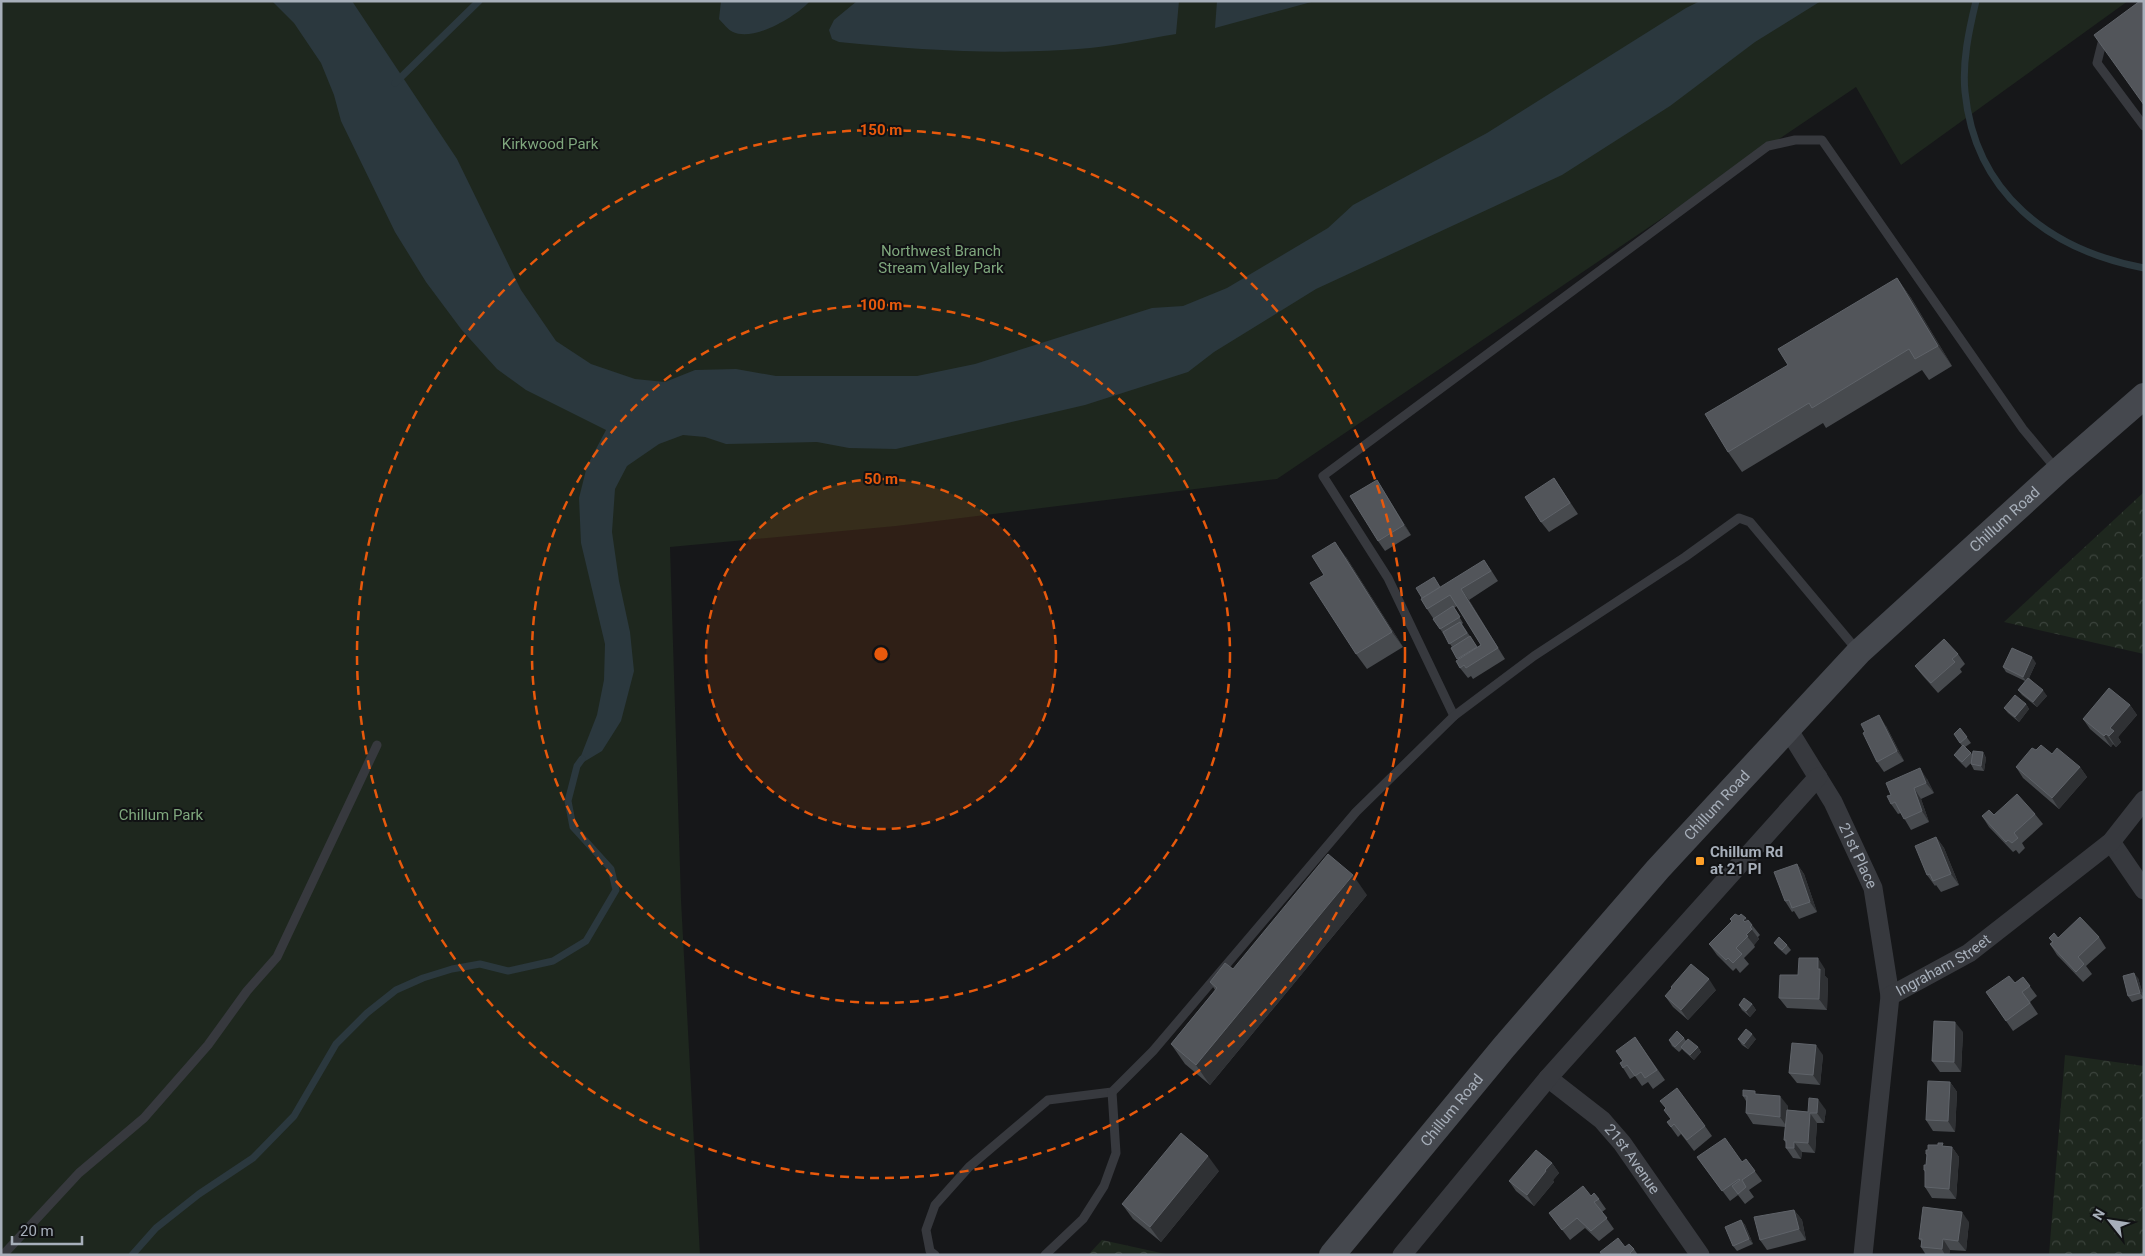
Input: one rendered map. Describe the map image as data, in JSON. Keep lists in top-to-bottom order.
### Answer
{
  "streets": {
    "main road": ["Chillum Road"],
    "street": ["21st Place", "Ingraham Street", "21st Avenue"]
  },
  "crossings": [
    ["Chillum Road", "21st Place"],
    ["21st Place", "Ingraham Street"]
  ],
  "parks": ["Kirkwood Park", "Northwest Branch Stream Valley Park", "Chillum Park"],
  "places": {
    "transit": ["Chillum Rd at 21 Pl"]
  },
  "scale_bar": "20 m",
  "north": "top left",
  "rings": ["150 m", "100 m", "50 m"]
}
